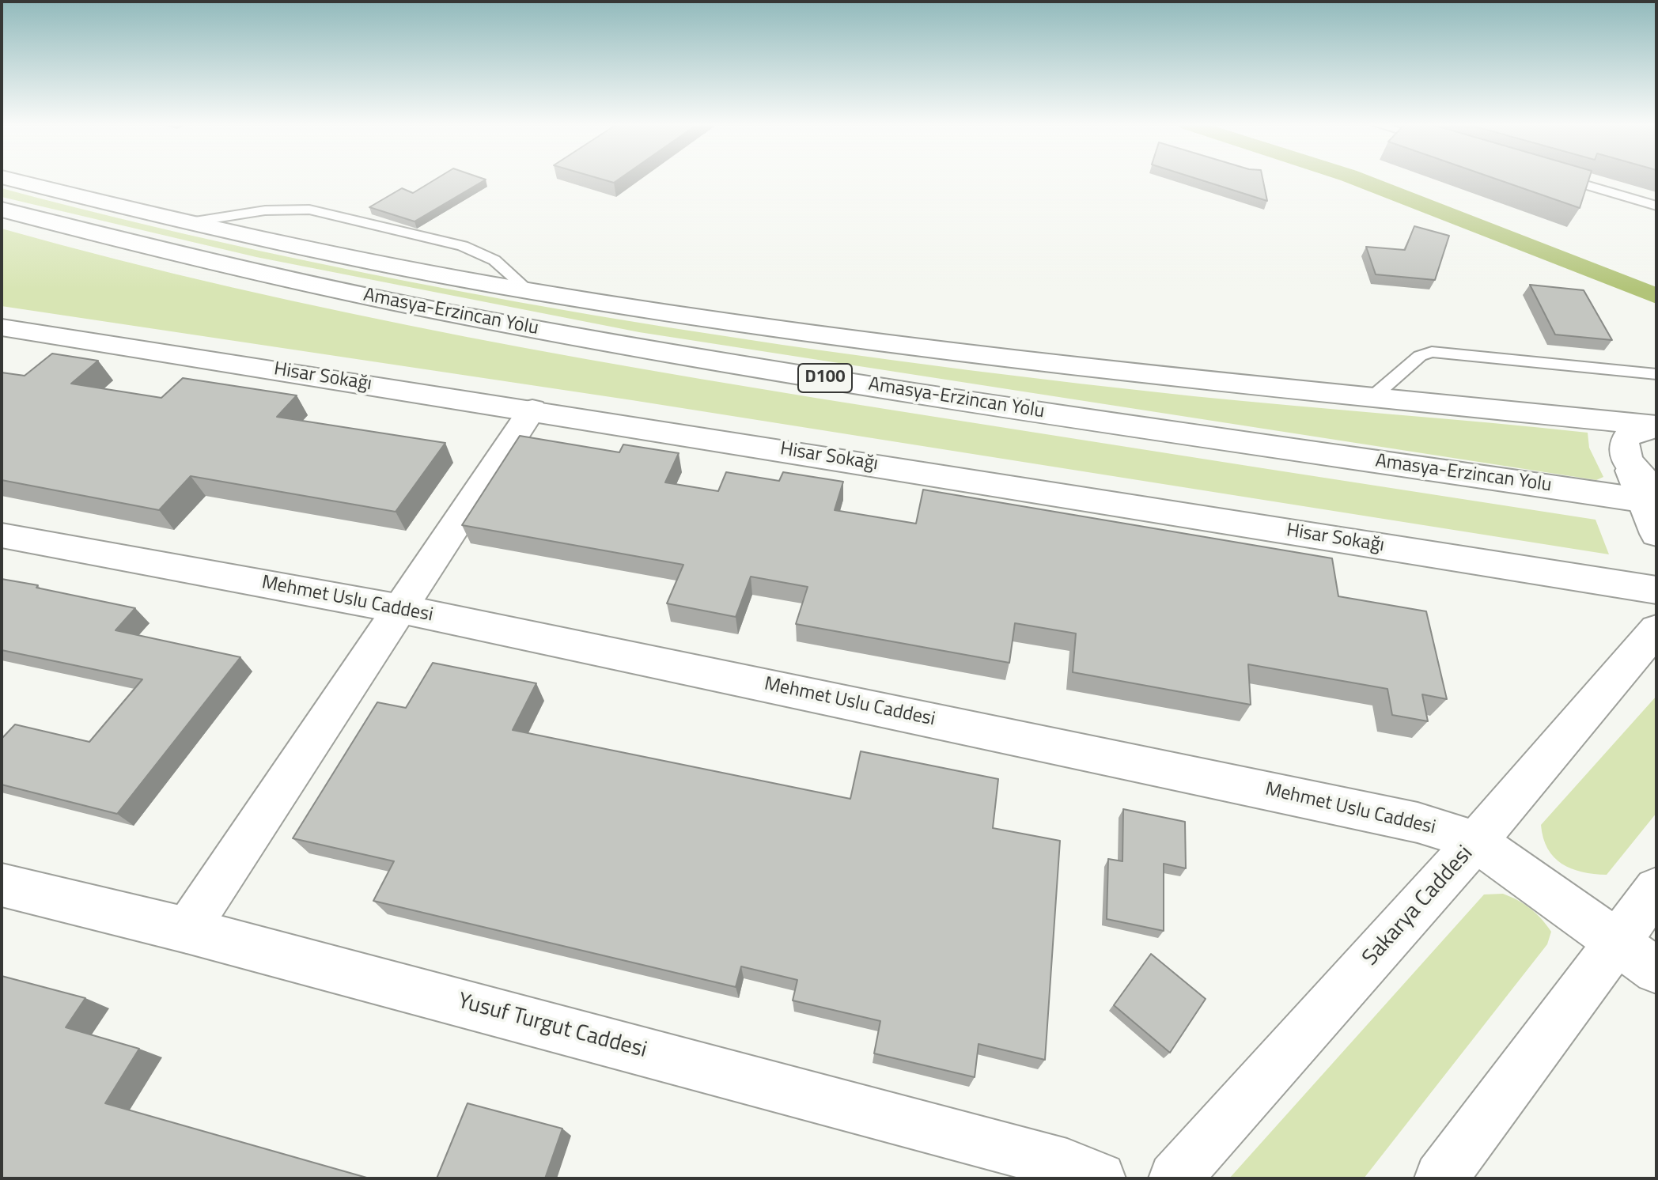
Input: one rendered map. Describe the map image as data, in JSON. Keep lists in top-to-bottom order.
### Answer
{
  "streets": {
    "main road": [
      "Amasya-Erzincan Yolu",
      "Hisar Sokağı",
      "D100",
      "Mehmet Uslu Caddesi",
      "Sakarya Caddesi",
      "Yusuf Turgut Caddesi"
    ]
  },
  "crossings": [
    ["Mehmet Uslu Caddesi", "Sakarya Caddesi"]
  ]
}
